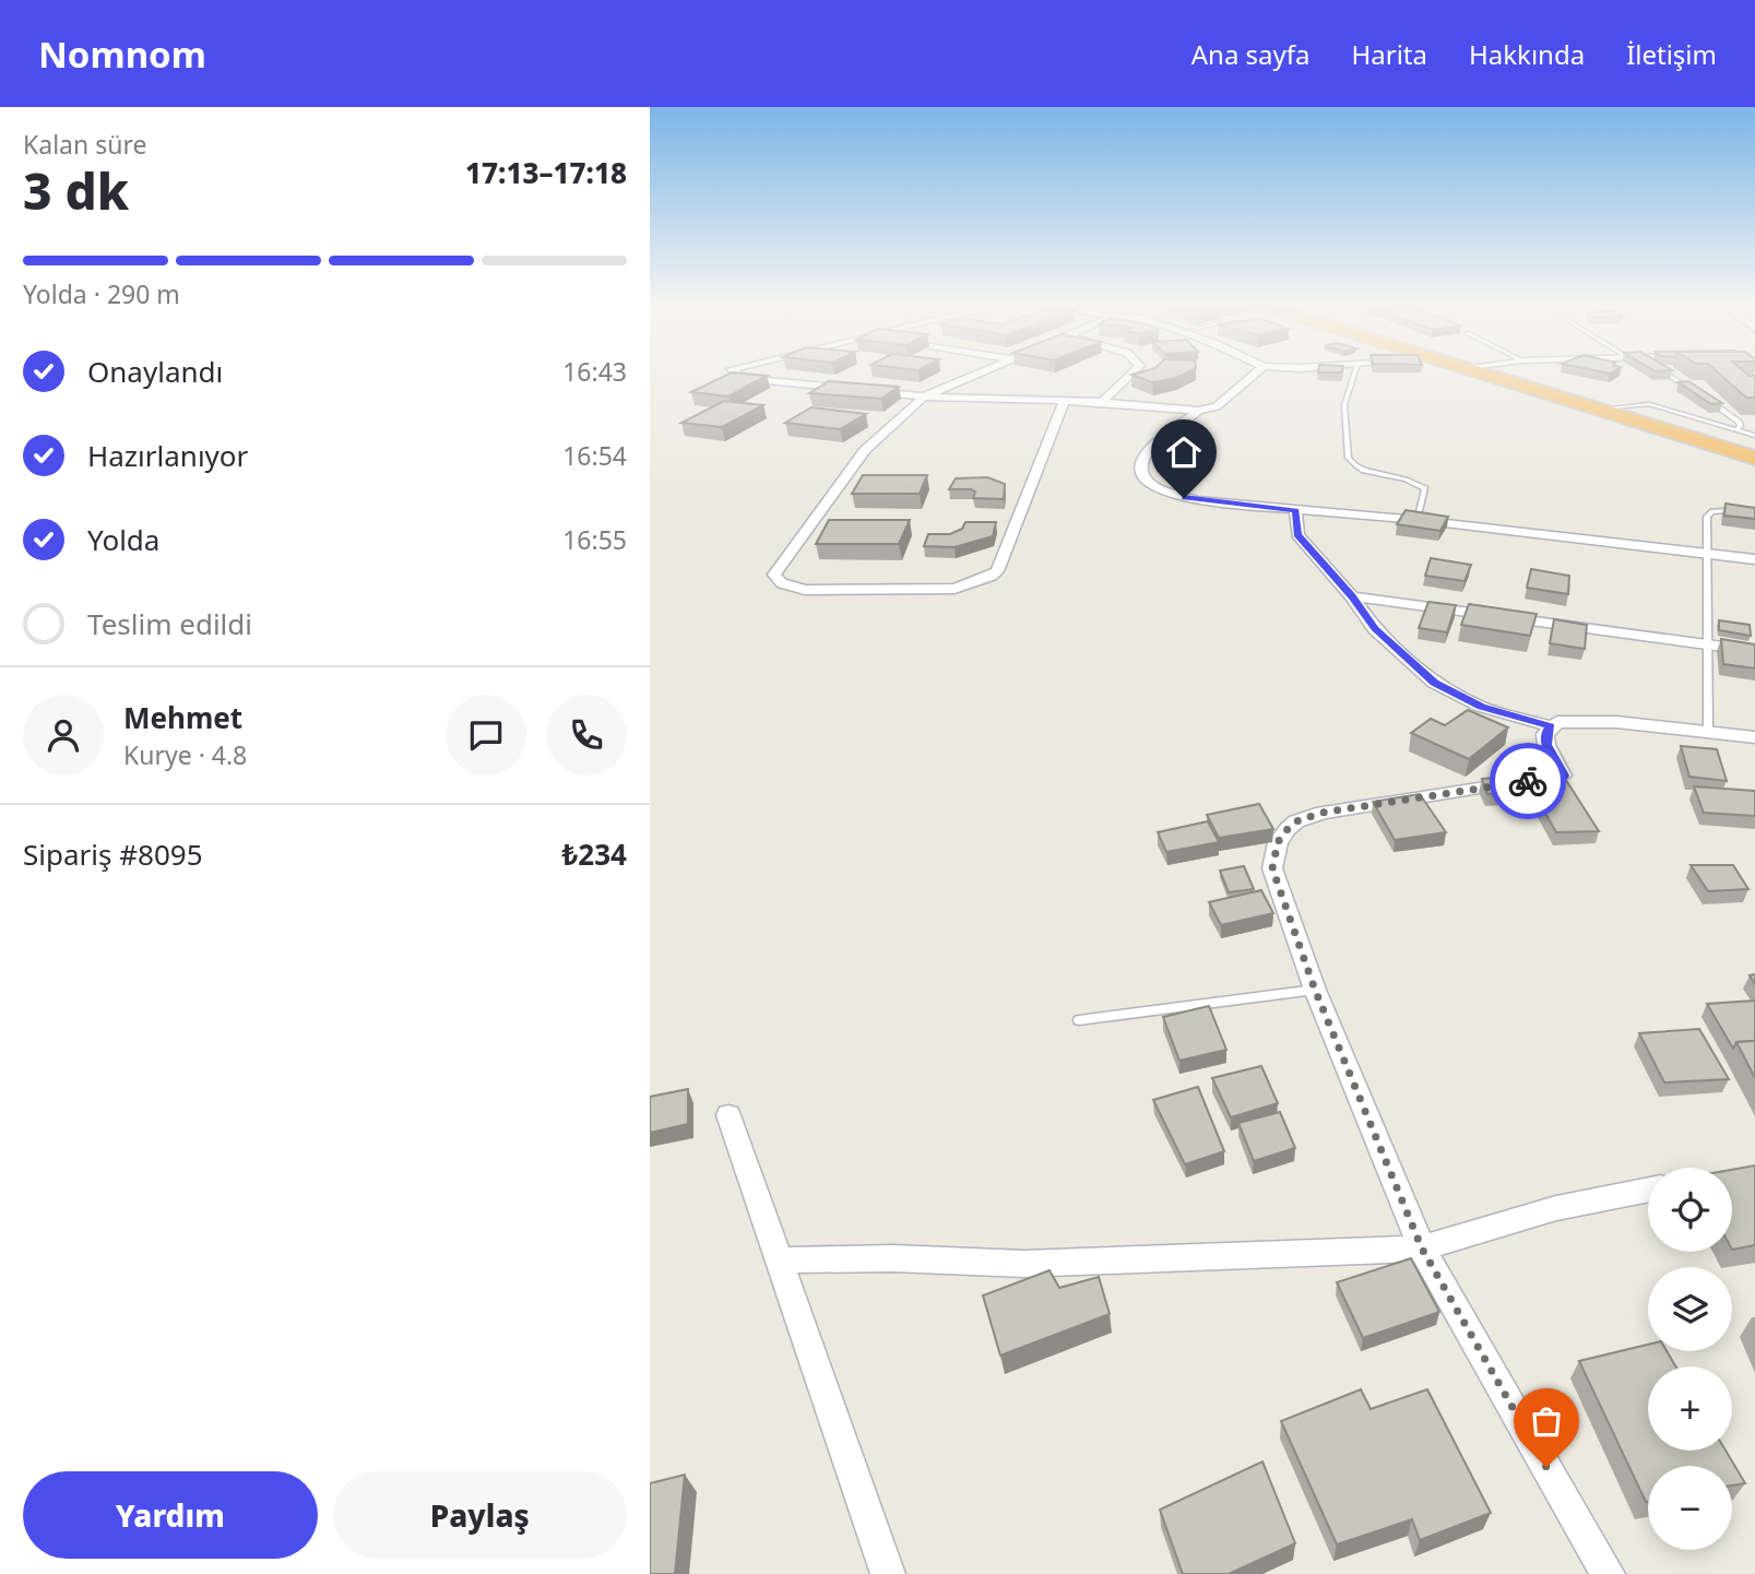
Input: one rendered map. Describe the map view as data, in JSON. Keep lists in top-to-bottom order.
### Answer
{
  "page": {
    "header": "Nomnom",
    "nav": [
      "Ana sayfa",
      "Harita",
      "Hakkında",
      "İletişim"
    ],
    "heading": ["3 dk", "Kalan süre", "17:13–17:18"],
    "panel": [
      "Mehmet",
      "Kurye · 4.8",
      "Sipariş #8095",
      "₺234"
    ],
    "bar": "Yolda · 290 m",
    "list": [
      ["Onaylandı", "16:43"],
      ["Hazırlanıyor", "16:54"],
      ["Yolda", "16:55"],
      "Teslim edildi"
    ],
    "map_buttons": ["+", "−"],
    "buttons": ["Yardım", "Paylaş"]
  }
}
